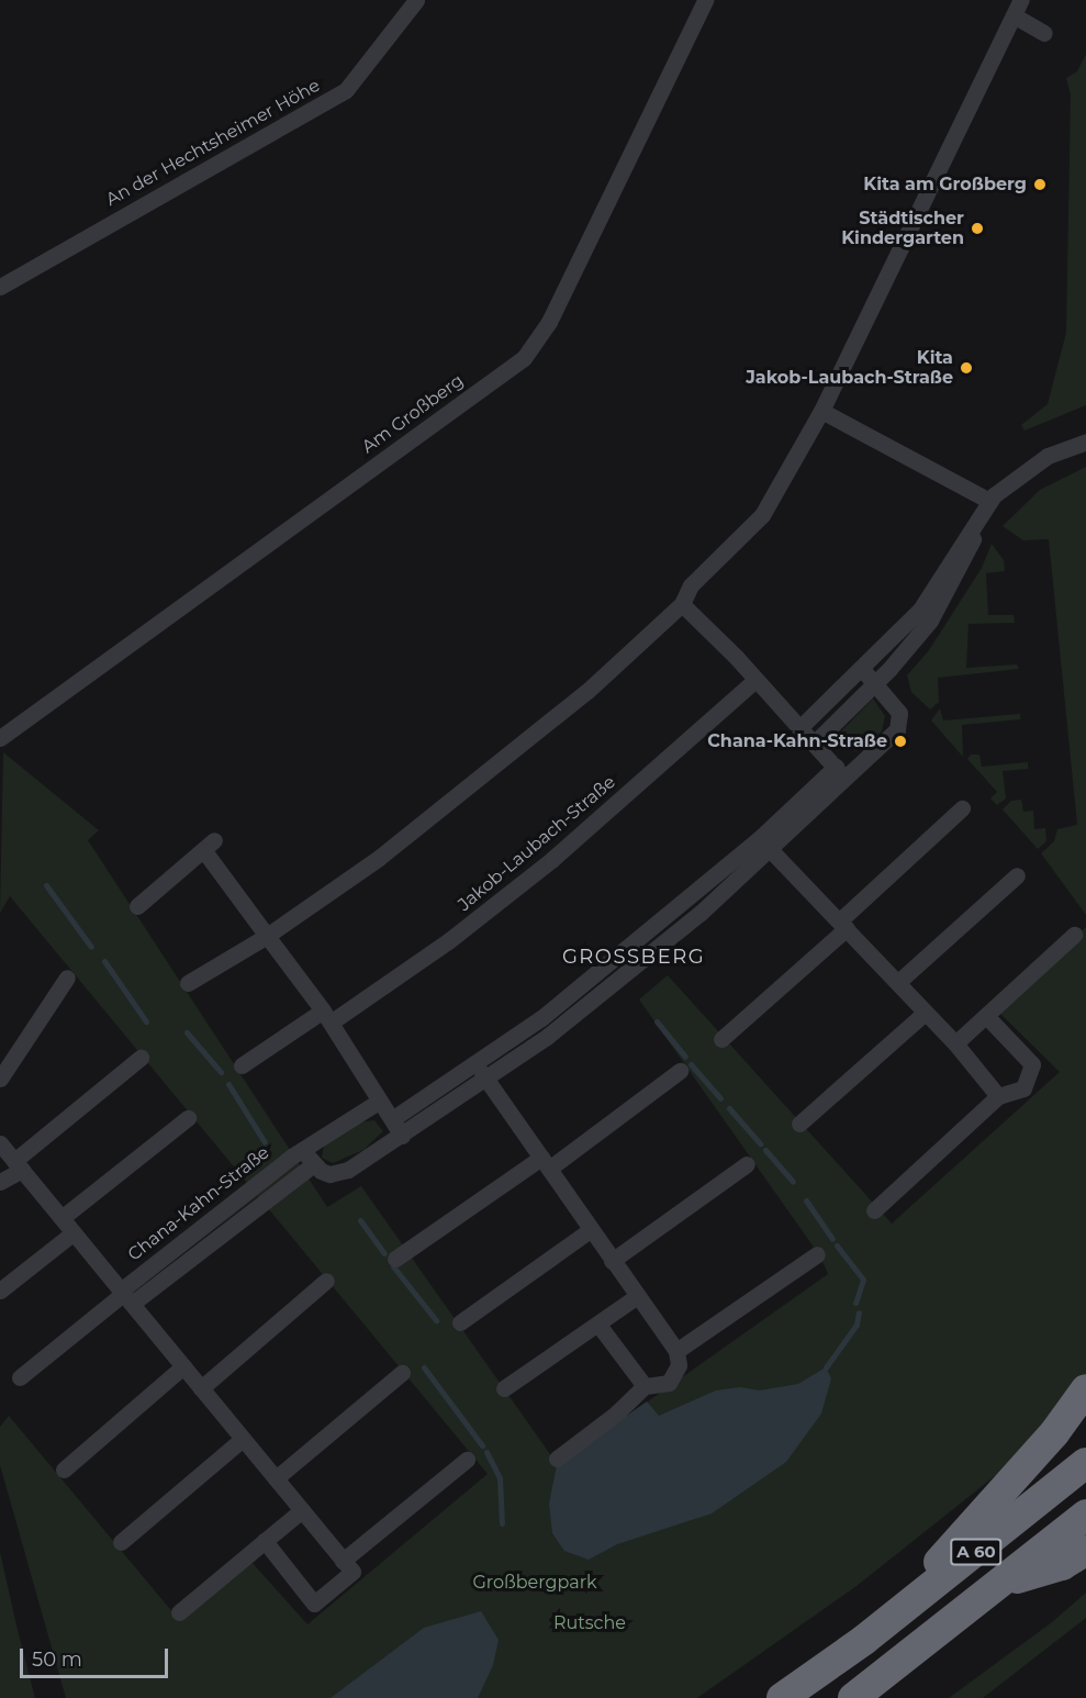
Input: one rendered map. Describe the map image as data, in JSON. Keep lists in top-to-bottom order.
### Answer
{
  "streets": {
    "highway": ["A 60"],
    "street": [
      "An der Hechtsheimer Höhe",
      "Am Großberg",
      "Jakob-Laubach-Straße",
      "Chana-Kahn-Straße"
    ]
  },
  "districts": ["GROSSBERG"],
  "parks": ["Großbergpark", "Rutsche"],
  "places": [
    "Kita am Großberg",
    "Städtischer Kindergarten",
    "Kita Jakob-Laubach-Straße",
    "Chana-Kahn-Straße"
  ],
  "scale_bar": "50 m"
}
